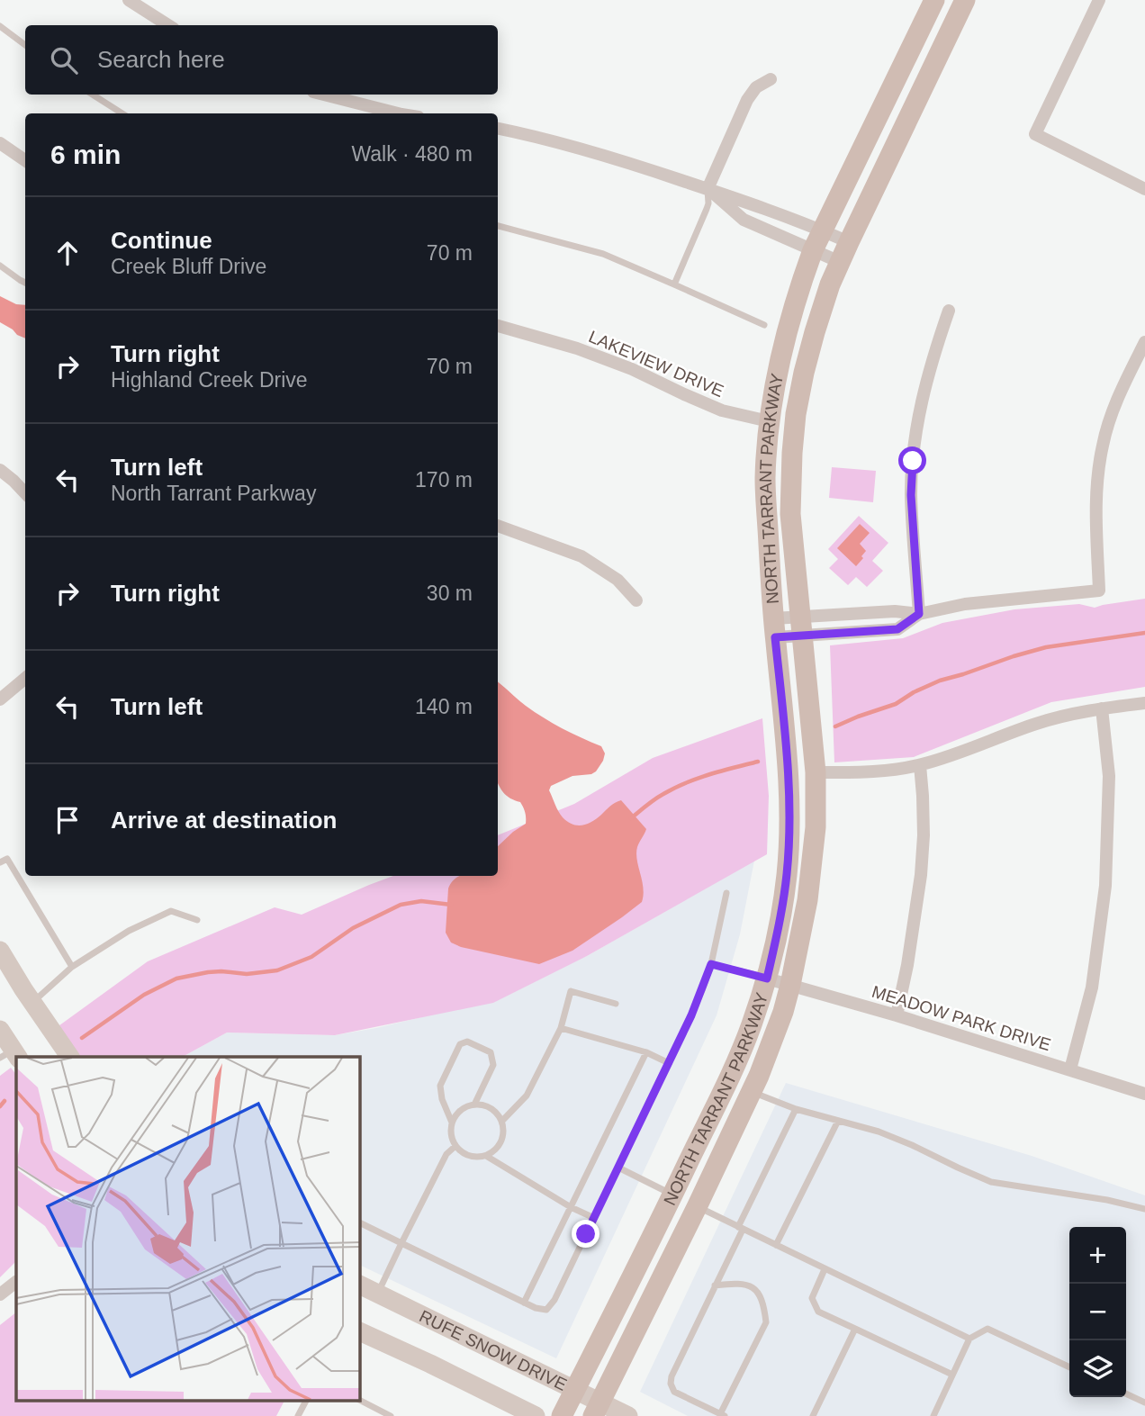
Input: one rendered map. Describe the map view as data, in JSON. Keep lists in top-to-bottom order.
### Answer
{
  "streets": {
    "main road": ["NORTH TARRANT PARKWAY", "RUFE SNOW DRIVE"],
    "street": ["LAKEVIEW DRIVE", "MEADOW PARK DRIVE"]
  },
  "crossings": [
    ["LAKEVIEW DRIVE", "NORTH TARRANT PARKWAY"],
    ["NORTH TARRANT PARKWAY", "MEADOW PARK DRIVE"],
    ["NORTH TARRANT PARKWAY", "RUFE SNOW DRIVE"]
  ],
  "page": {
    "search": "Search here",
    "heading": ["6 min", "Walk · 480 m"],
    "list": [
      ["Continue", "Creek Bluff Drive", "70 m"],
      ["Turn right", "Highland Creek Drive", "70 m"],
      ["Turn left", "North Tarrant Parkway", "170 m"],
      ["Turn right", "30 m"],
      ["Turn left", "140 m"],
      "Arrive at destination"
    ],
    "map_buttons": ["+", "−"]
  }
}
